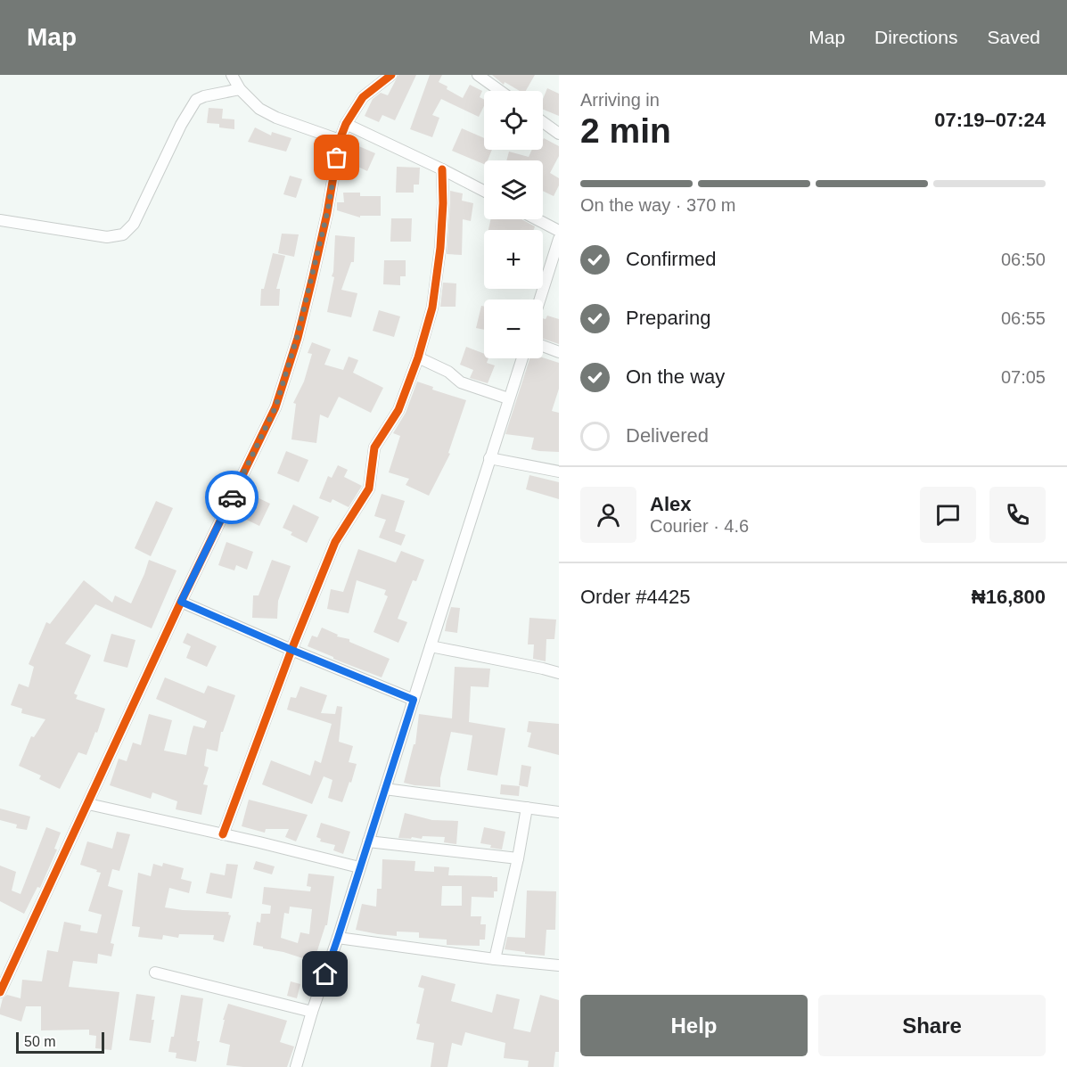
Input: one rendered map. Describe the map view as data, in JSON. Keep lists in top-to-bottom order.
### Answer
{
  "scale_bar": "50 m",
  "page": {
    "header": "Map",
    "nav": ["Map", "Directions", "Saved"],
    "heading": ["2 min", "Arriving in", "07:19–07:24"],
    "panel": [
      "Alex",
      "Courier · 4.6",
      "Order #4425",
      "₦16,800"
    ],
    "map_buttons": ["+", "−"],
    "bar": "On the way · 370 m",
    "list": [
      ["Confirmed", "06:50"],
      ["Preparing", "06:55"],
      ["On the way", "07:05"],
      "Delivered"
    ],
    "buttons": ["Help", "Share"],
    "scale": "50 m"
  }
}
